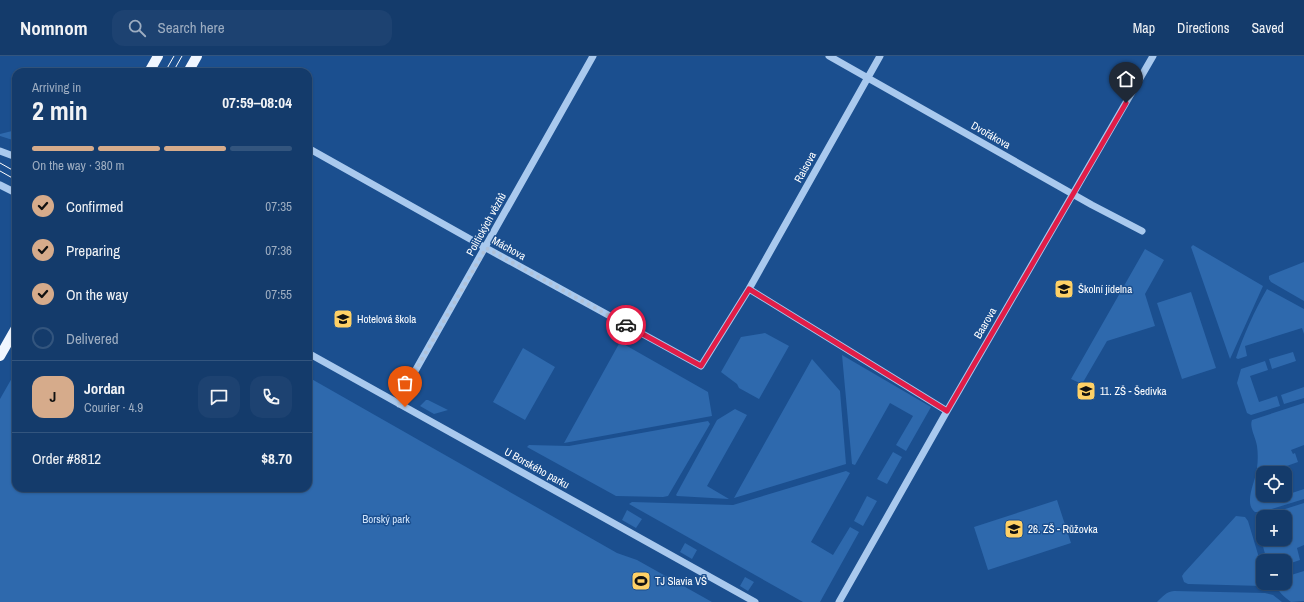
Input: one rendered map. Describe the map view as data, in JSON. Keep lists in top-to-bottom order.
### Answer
{
  "streets": {
    "street": [
      "Dvořákova",
      "Raisova",
      "Politických vězňů",
      "Máchova",
      "Baarova",
      "U Borského parku"
    ]
  },
  "crossings": [
    ["Dvořákova", "Raisova"],
    ["Dvořákova", "Baarova"],
    ["Raisova", "Máchova"],
    ["Politických vězňů", "Máchova"],
    ["Politických vězňů", "U Borského parku"]
  ],
  "parks": ["Borský park"],
  "places": {
    "school or university": [
      "Školní jídelna",
      "Hotelová škola",
      "11. ZŠ - Šedivka",
      "26. ZŠ - Růžovka"
    ],
    "sports": ["TJ Slavia VŠ"]
  },
  "page": {
    "header": "Nomnom",
    "search": "Search here",
    "nav": ["Map", "Directions", "Saved"],
    "heading": ["2 min", "Arriving in", "07:59–08:04"],
    "panel": [
      "Jordan",
      "Courier · 4.9",
      "Order #8812",
      "$8.70"
    ],
    "bar": "On the way · 380 m",
    "list": [
      ["Confirmed", "07:35"],
      ["Preparing", "07:36"],
      ["On the way", "07:55"],
      "Delivered"
    ],
    "round": "J",
    "map_buttons": ["+", "−"]
  }
}
